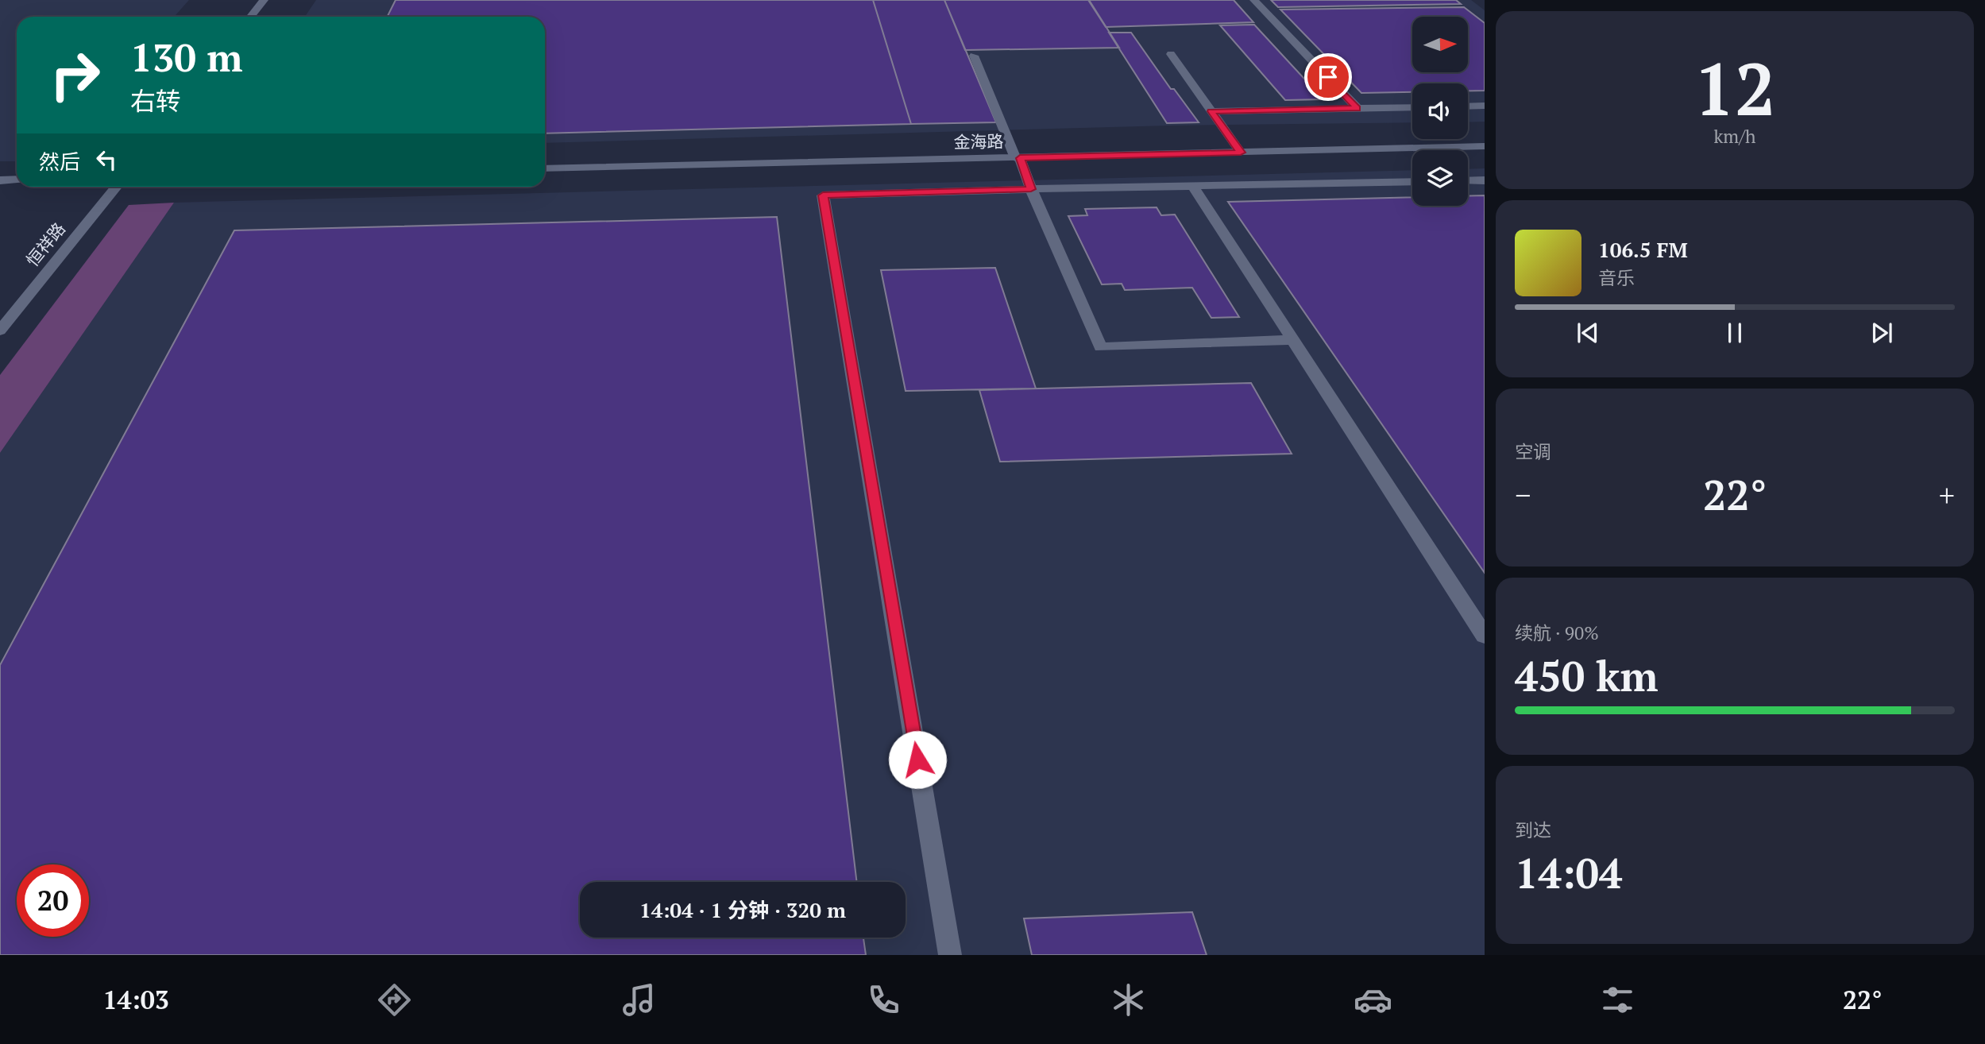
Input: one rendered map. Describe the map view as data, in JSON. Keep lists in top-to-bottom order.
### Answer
{
  "streets": {
    "street": ["金海路", "恒祥路"]
  },
  "north": "right",
  "page": {
    "tile": [
      ["12", "km/h"],
      "空调",
      ["续航 · 90%", "450 km"],
      ["到达", "14:04"]
    ],
    "turn": ["130 m", "右转"],
    "then": "然后",
    "song": ["106.5 FM", "音乐"],
    "heat": ["−", "22°", "+"],
    "limit": "20",
    "trip": "14:04 · 1 分钟 · 320 m",
    "tabs": ["14:03", "22°"]
  }
}
